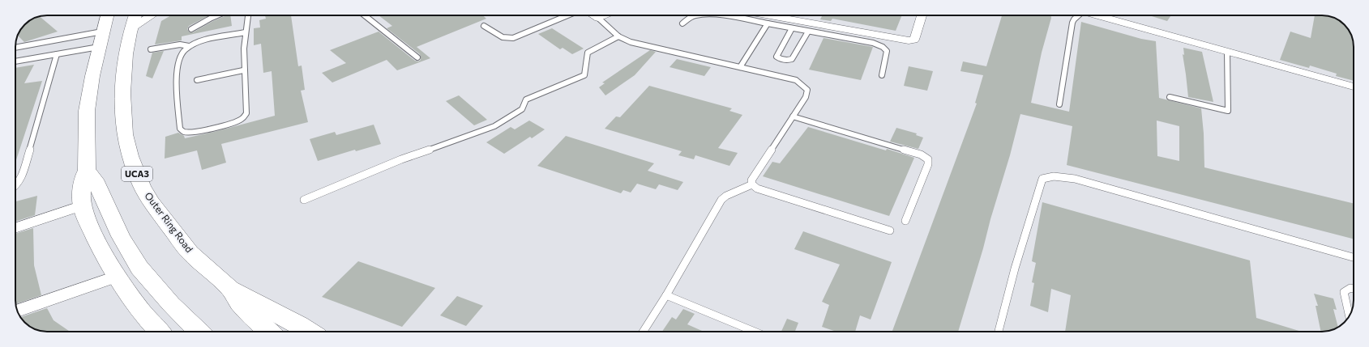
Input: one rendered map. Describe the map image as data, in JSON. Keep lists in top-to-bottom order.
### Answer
{
  "streets": {
    "main road": ["UCA3", "Outer Ring Road"]
  }
}
